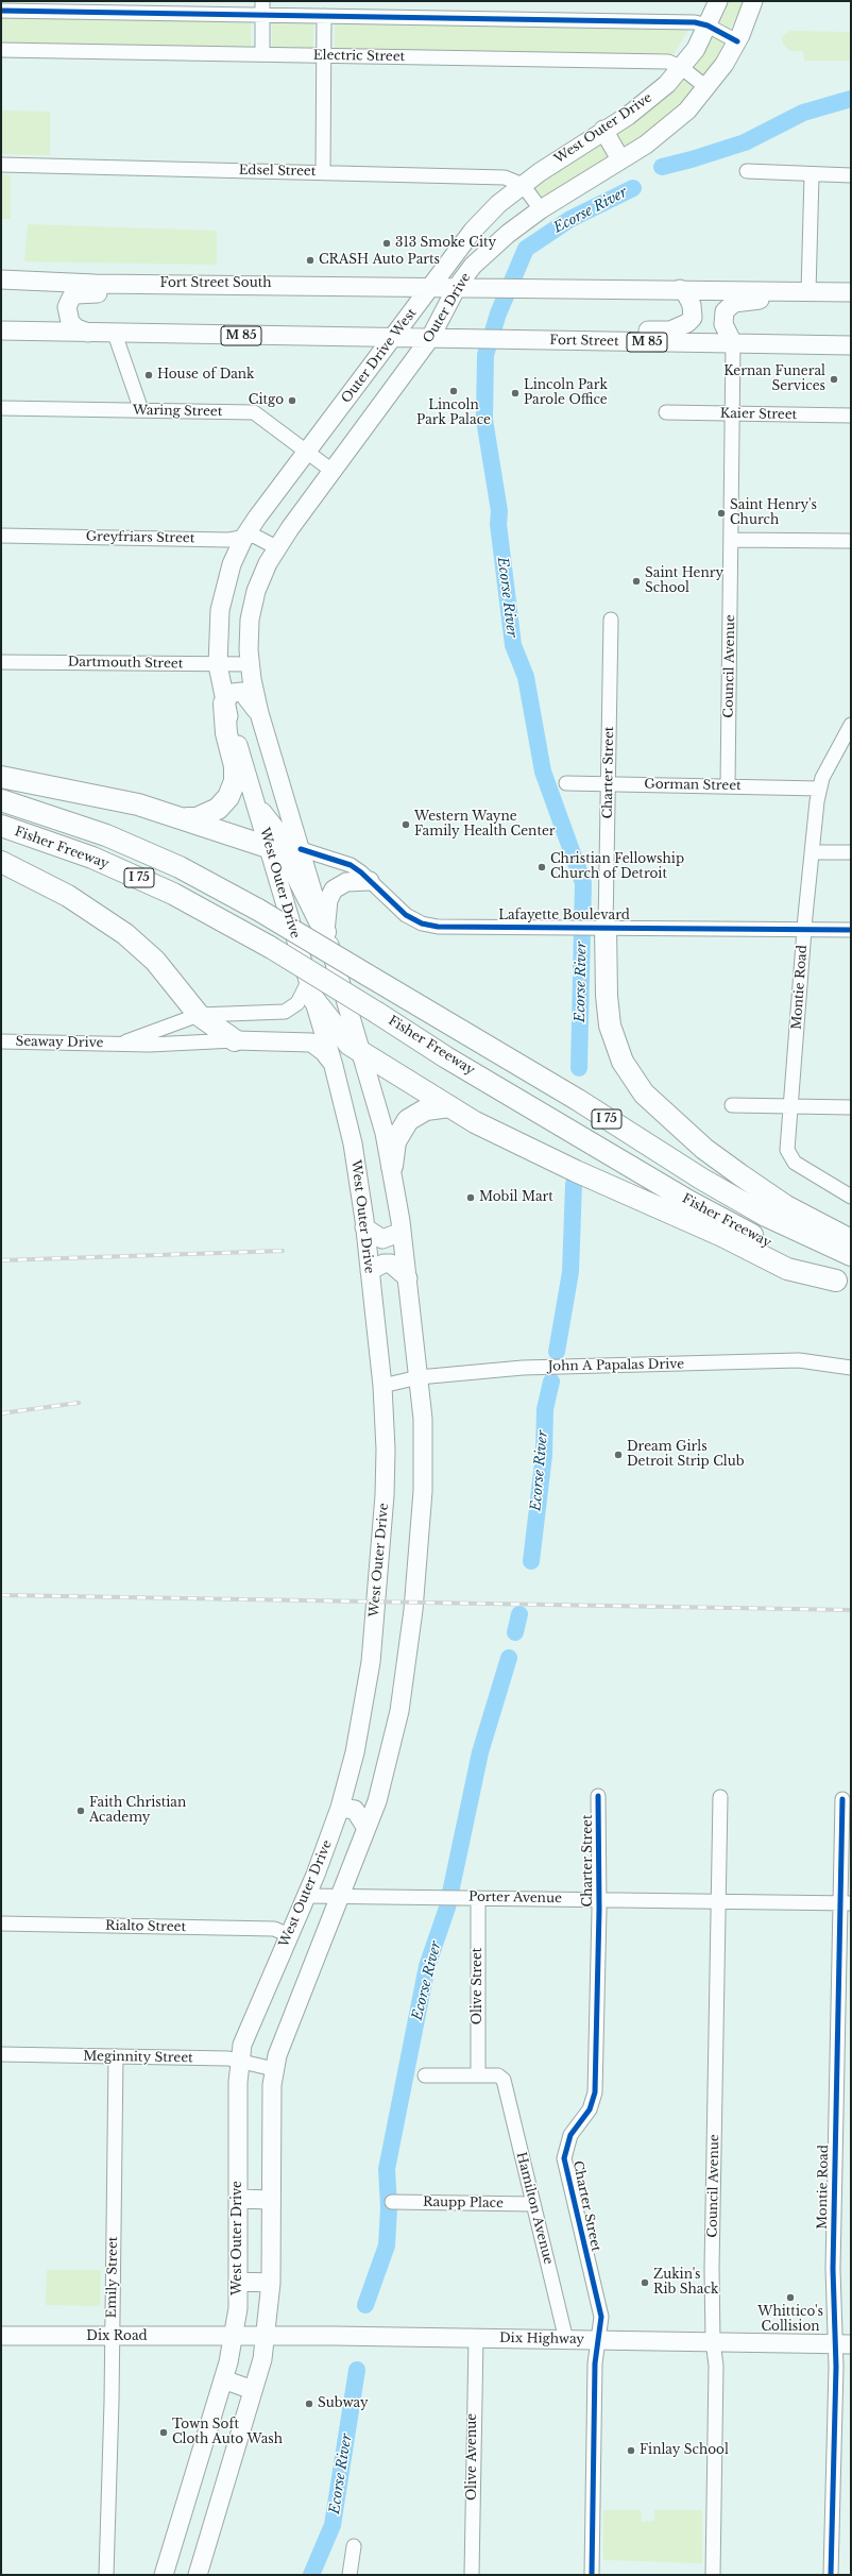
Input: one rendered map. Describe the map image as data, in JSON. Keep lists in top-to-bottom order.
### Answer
{
  "streets": {
    "highway": ["Fisher Freeway", "I 75"],
    "main road": [
      "West Outer Drive",
      "Fort Street South",
      "Outer Drive",
      "M 85",
      "Fort Street",
      "Outer Drive West",
      "Dix Road",
      "Dix Highway"
    ],
    "street": [
      "Electric Street",
      "Edsel Street",
      "Waring Street",
      "Kaier Street",
      "Greyfriars Street",
      "Dartmouth Street",
      "Council Avenue",
      "Charter Street",
      "Gorman Street",
      "Lafayette Boulevard",
      "Montie Road",
      "Seaway Drive",
      "John A Papalas Drive",
      "Porter Avenue",
      "Rialto Street",
      "Olive Street",
      "Meginnity Street",
      "Raupp Place",
      "Hamilton Avenue",
      "Emily Street",
      "Olive Avenue"
    ]
  },
  "crossings": [
    ["Electric Street", "West Outer Drive"],
    ["Electric Street", "Outer Drive"],
    ["West Outer Drive", "Edsel Street"],
    ["West Outer Drive", "Outer Drive West"],
    ["West Outer Drive", "Greyfriars Street"],
    ["West Outer Drive", "Dartmouth Street"],
    ["West Outer Drive", "Seaway Drive"],
    ["West Outer Drive", "John A Papalas Drive"],
    ["West Outer Drive", "Porter Avenue"],
    ["West Outer Drive", "Rialto Street"],
    ["West Outer Drive", "Meginnity Street"],
    ["West Outer Drive", "Dix Road"],
    ["West Outer Drive", "Dix Highway"],
    ["Edsel Street", "Outer Drive West"],
    ["Fort Street South", "Outer Drive West"],
    ["Outer Drive", "Fort Street"],
    ["Outer Drive", "Waring Street"],
    ["Outer Drive", "Greyfriars Street"],
    ["M 85", "Fort Street"],
    ["M 85", "Outer Drive West"],
    ["Fort Street", "Outer Drive West"],
    ["Fort Street", "Council Avenue"],
    ["Outer Drive West", "Waring Street"],
    ["Outer Drive West", "Greyfriars Street"],
    ["Kaier Street", "Council Avenue"],
    ["Council Avenue", "Gorman Street"],
    ["Council Avenue", "Porter Avenue"],
    ["Council Avenue", "Dix Highway"],
    ["Charter Street", "Gorman Street"],
    ["Charter Street", "Lafayette Boulevard"],
    ["Charter Street", "Porter Avenue"],
    ["Charter Street", "Dix Highway"],
    ["Gorman Street", "Montie Road"],
    ["Lafayette Boulevard", "Montie Road"],
    ["Montie Road", "Porter Avenue"],
    ["Montie Road", "Dix Highway"],
    ["Porter Avenue", "Olive Street"],
    ["Olive Street", "Hamilton Avenue"],
    ["Meginnity Street", "Emily Street"],
    ["Raupp Place", "Hamilton Avenue"],
    ["Hamilton Avenue", "Dix Highway"],
    ["Emily Street", "Dix Road"],
    ["Dix Road", "Dix Highway"],
    ["Dix Highway", "Olive Avenue"]
  ],
  "water": ["Ecorse River"],
  "places": [
    "313 Smoke City",
    "CRASH Auto Parts",
    "House of Dank",
    "Kernan Funeral Services",
    "Lincoln Park Palace",
    "Lincoln Park Parole Office",
    "Citgo",
    "Saint Henry's Church",
    "Saint Henry School",
    "Western Wayne Family Health Center",
    "Christian Fellowship Church of Detroit",
    "Mobil Mart",
    "Dream Girls Detroit Strip Club",
    "Faith Christian Academy",
    "Zukin's Rib Shack",
    "Whittico's Collision",
    "Subway",
    "Town Soft Cloth Auto Wash",
    "Finlay School"
  ]
}
